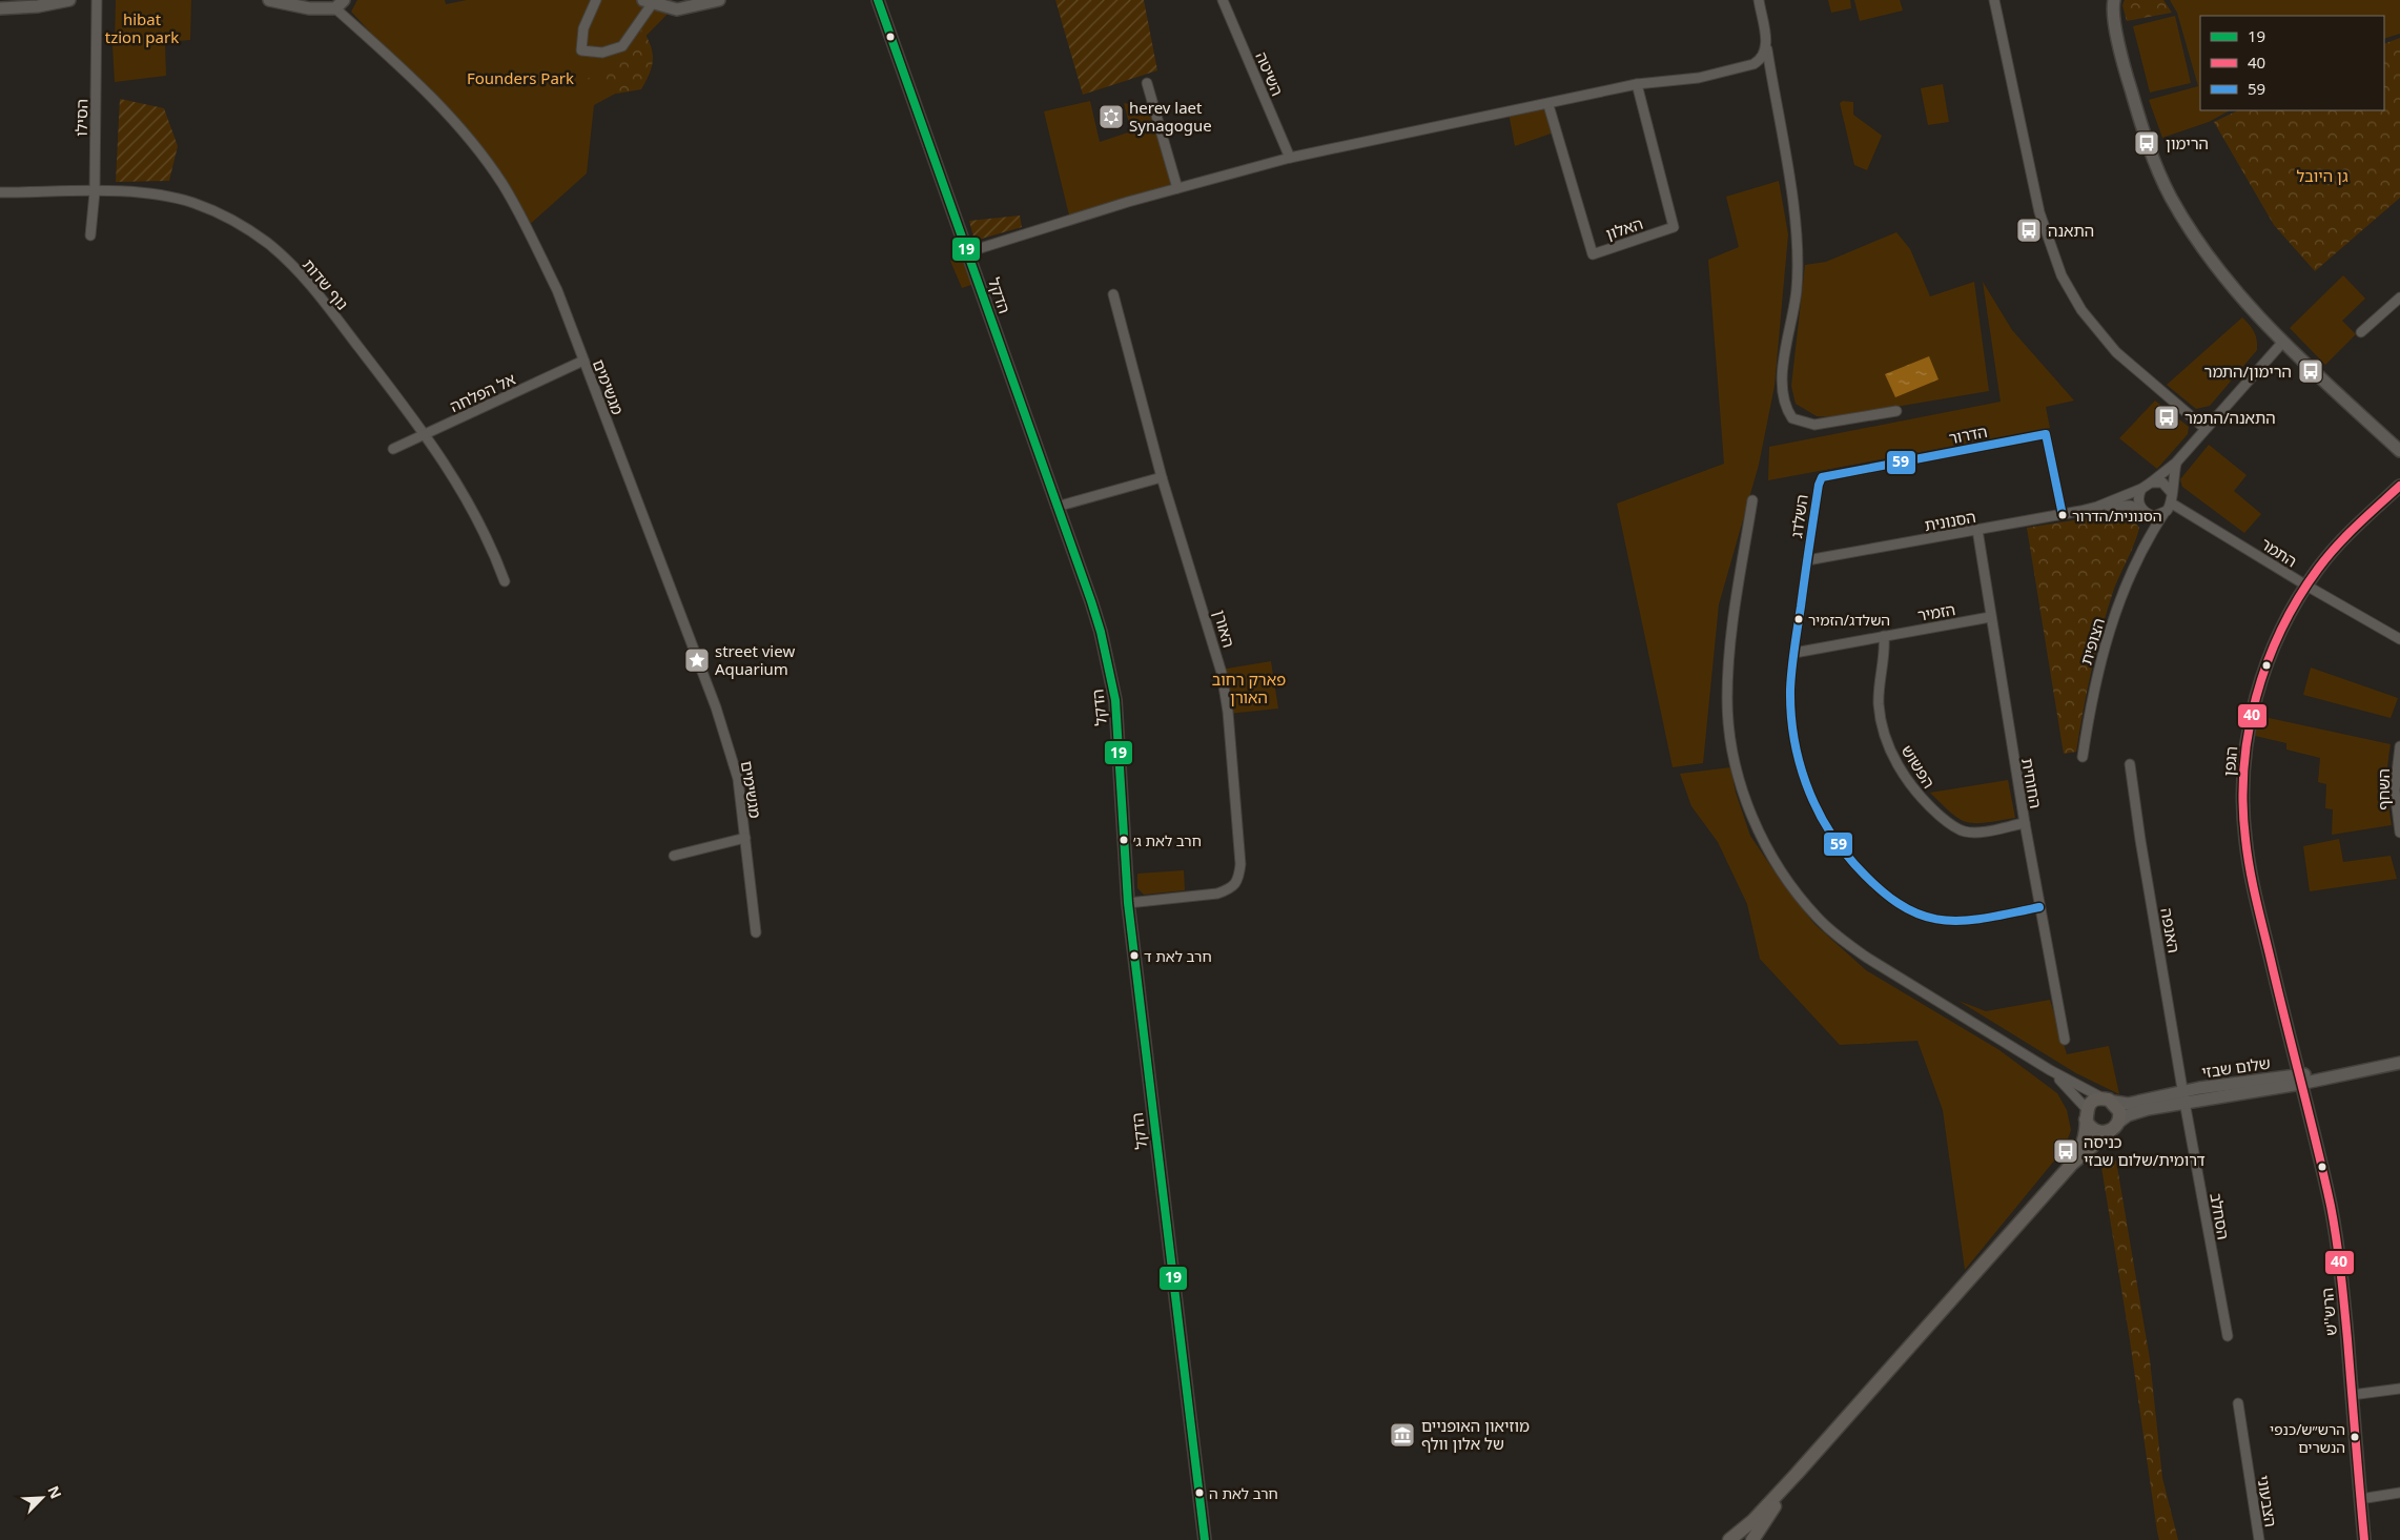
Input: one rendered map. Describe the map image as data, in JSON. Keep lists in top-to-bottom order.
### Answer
{
  "streets": {
    "street": [
      "השיטה",
      "הסילו",
      "האלון",
      "נוף שדות",
      "הדקל",
      "מגשימים",
      "אל הפלחה",
      "הדרור",
      "השלדג",
      "הסנונית",
      "התמר",
      "הזמיר",
      "האורן",
      "הצופית",
      "הגפן",
      "הפשוש",
      "החוחית",
      "השחף",
      "האנפה",
      "שלום שבזי",
      "הסחלב",
      "הרש''ש",
      "הצבעוני"
    ]
  },
  "crossings": [
    ["הסילו", "נוף שדות"],
    ["נוף שדות", "אל הפלחה"],
    ["הדקל", "האורן"],
    ["מגשימים", "אל הפלחה"],
    ["הדרור", "השלדג"],
    ["הדרור", "הסנונית"],
    ["השלדג", "הסנונית"],
    ["השלדג", "הזמיר"],
    ["השלדג", "החוחית"],
    ["הסנונית", "התמר"],
    ["הסנונית", "הצופית"],
    ["הסנונית", "החוחית"],
    ["התמר", "הצופית"],
    ["התמר", "הגפן"],
    ["הזמיר", "הפשוש"],
    ["הזמיר", "החוחית"],
    ["הגפן", "שלום שבזי"],
    ["הגפן", "הרש''ש"],
    ["הפשוש", "החוחית"],
    ["האנפה", "שלום שבזי"],
    ["האנפה", "הסחלב"],
    ["שלום שבזי", "הסחלב"],
    ["שלום שבזי", "הרש''ש"]
  ],
  "parks": [
    "hibat tzion park",
    "Founders Park",
    "גן היובל",
    "פארק רחוב האורן"
  ],
  "places": {
    "synagogue": ["herev laet Synagogue"],
    "bus stop": [
      "הרימון",
      "התאנה",
      "הרימון/התמר",
      "התאנה/התמר",
      "כניסה דרומית/שלום שבזי"
    ],
    "other": [
      "הסנונית/הדרור",
      "השלדג/הזמיר",
      "חרב לאת ג׳",
      "חרב לאת ד",
      "הרש״ש/כנפי הנשרים",
      "חרב לאת ה"
    ],
    "place": ["street view Aquarium"],
    "museum": ["מוזיאון האופניים של אלון וולף"]
  },
  "lines": ["transit line 19", "transit line 59", "transit line 40"],
  "legend": ["19", "40", "59"],
  "north": "top right"
}
